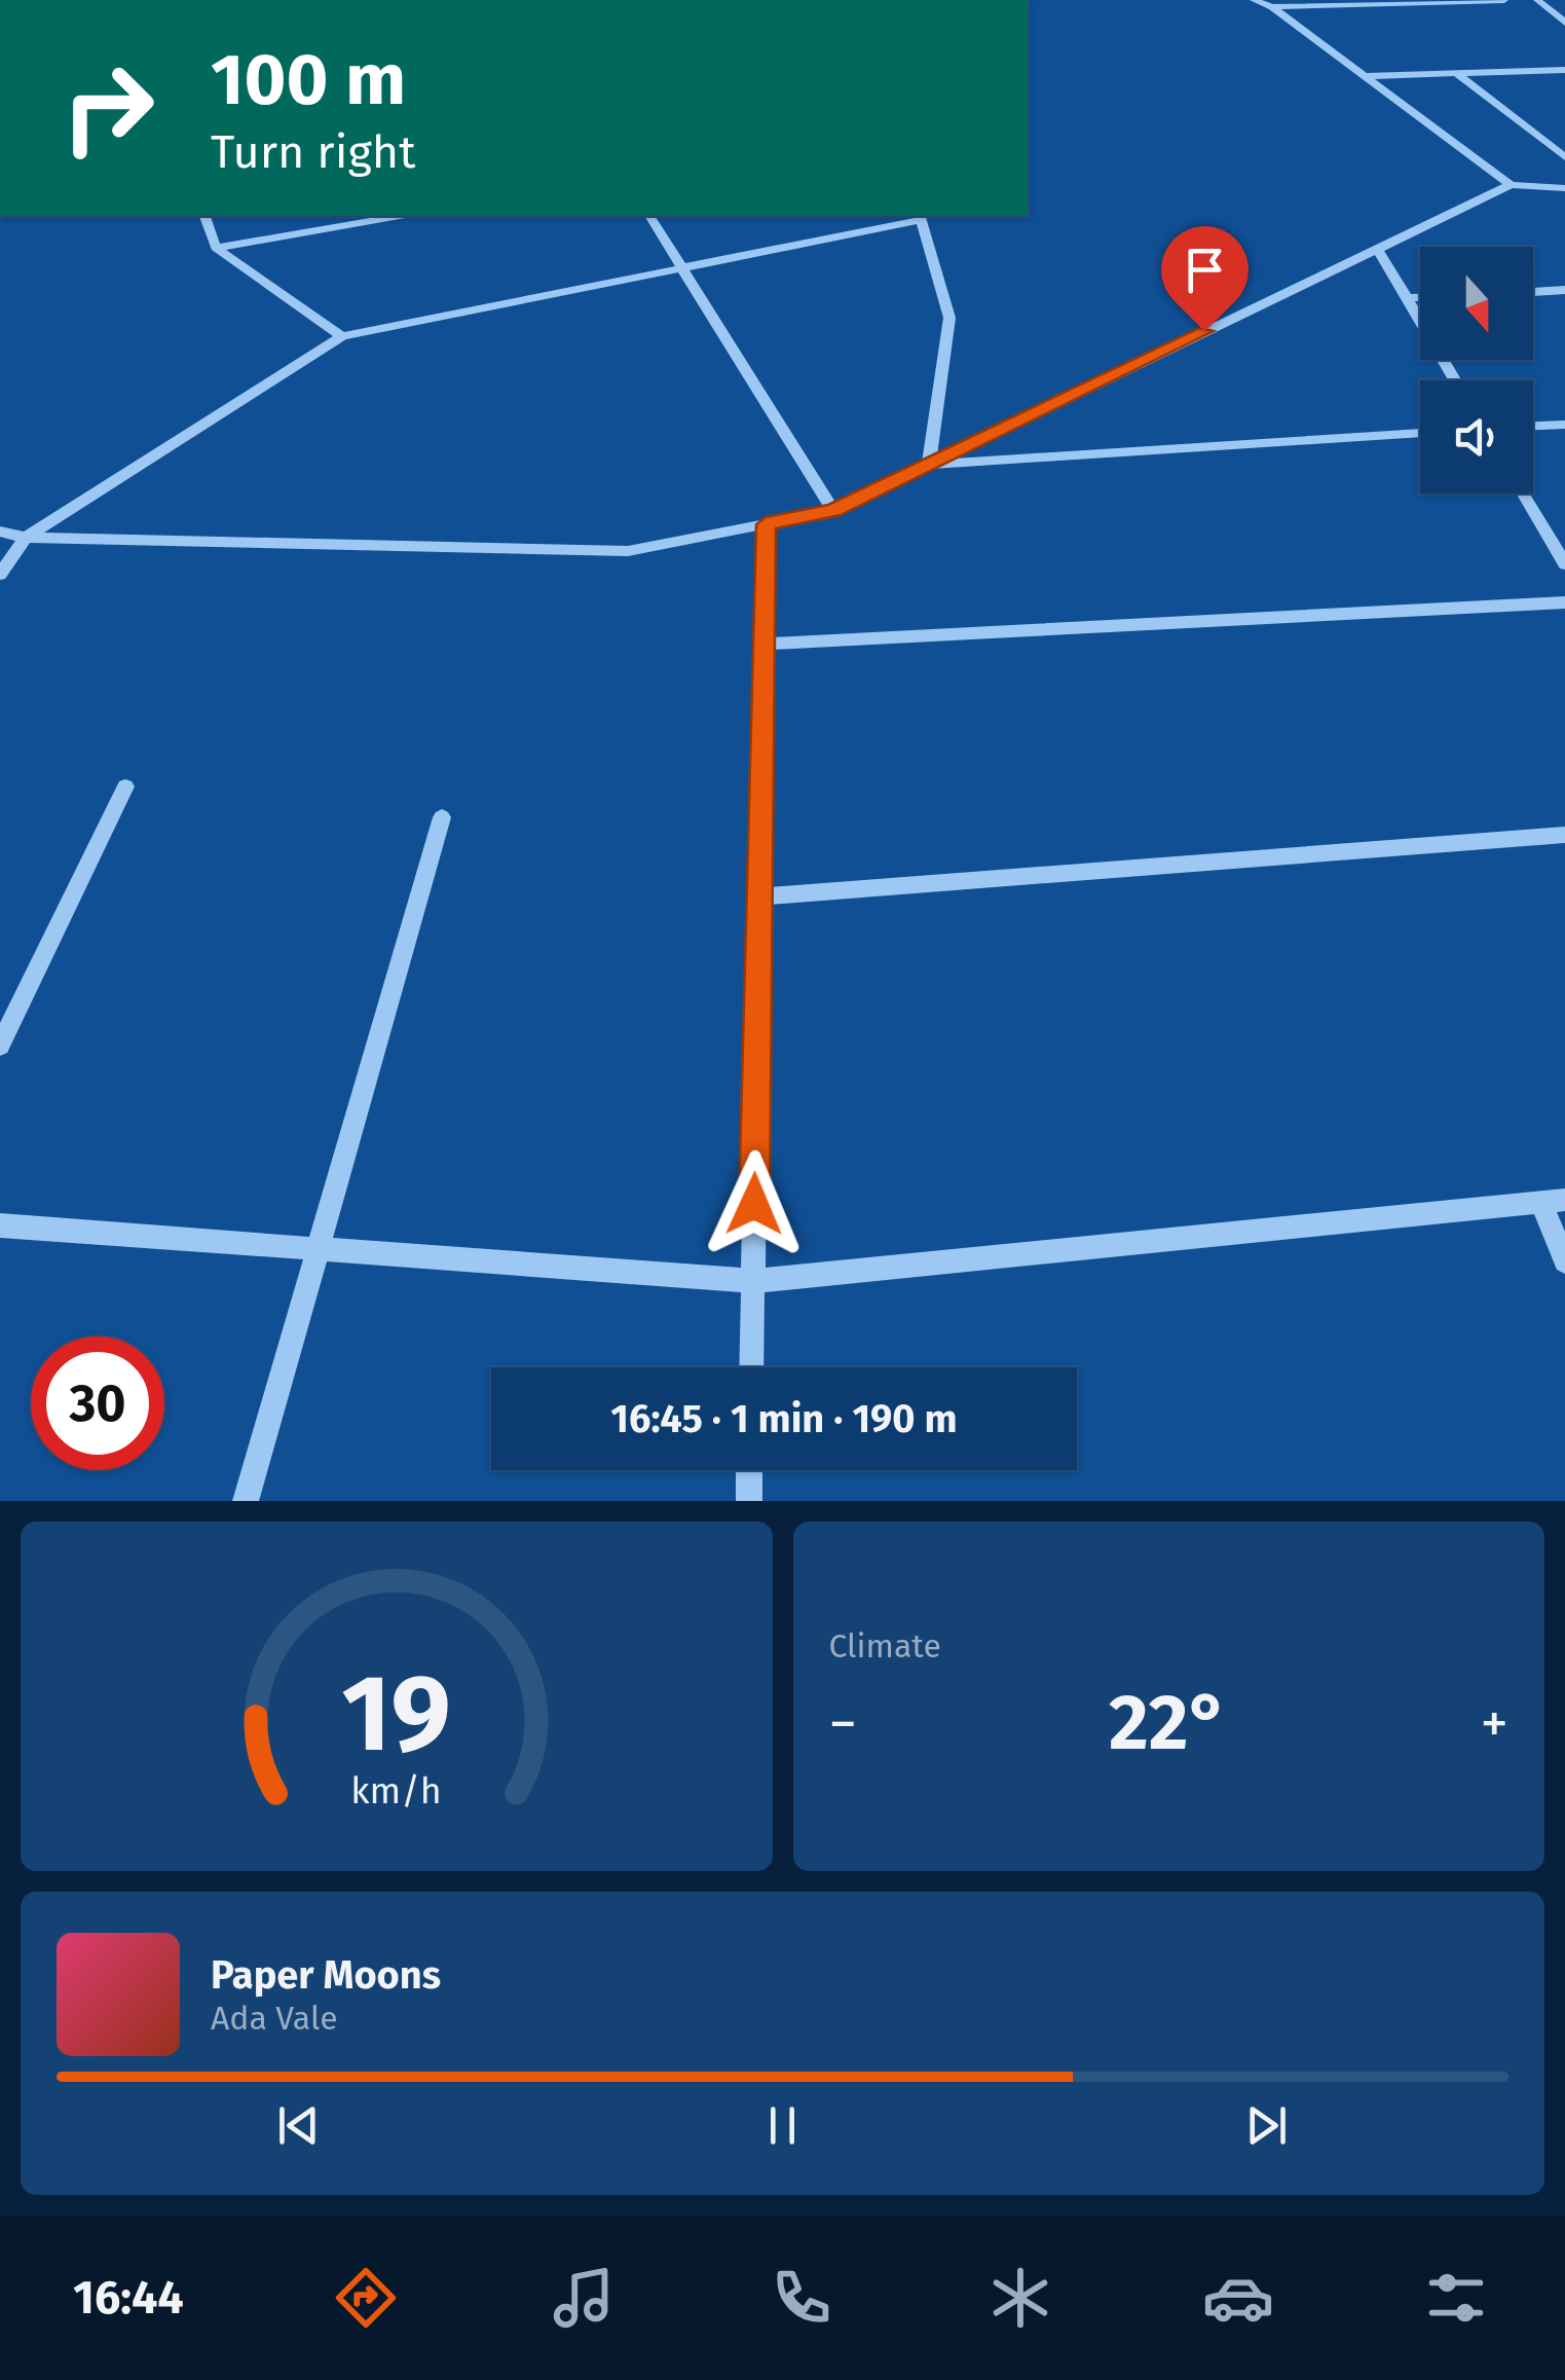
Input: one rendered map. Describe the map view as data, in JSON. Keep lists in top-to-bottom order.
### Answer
{
  "north": "bottom",
  "page": {
    "turn": ["100 m", "Turn right"],
    "limit": "30",
    "trip": "16:45 · 1 min · 190 m",
    "tile": "Climate",
    "heat": ["−", "22°", "+"],
    "song": ["Paper Moons", "Ada Vale"],
    "tabs": "16:44",
    "gauge": ["19", "km/h"]
  }
}
